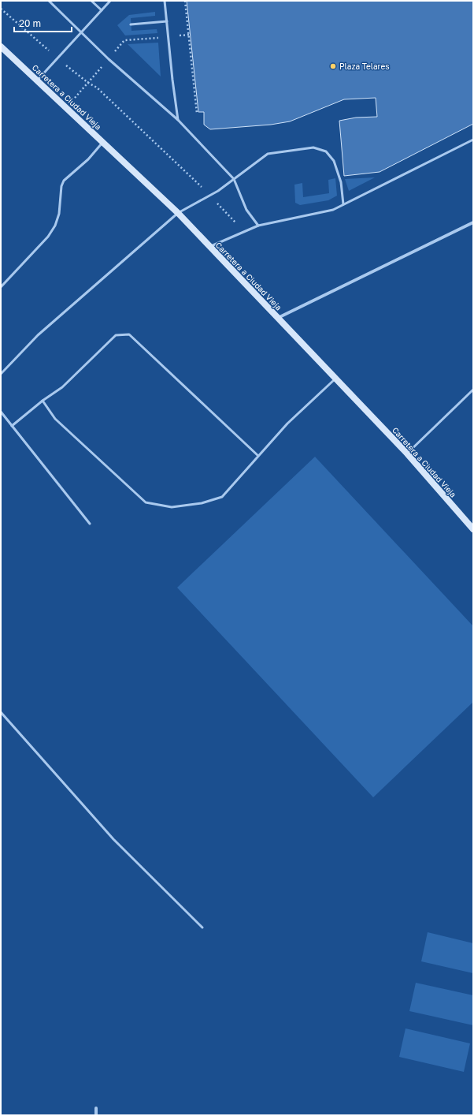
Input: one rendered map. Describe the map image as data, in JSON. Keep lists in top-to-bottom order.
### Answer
{
  "streets": {
    "main road": ["Carretera a Ciudad Vieja"]
  },
  "places": ["Plaza Telares"],
  "scale_bar": "20 m"
}
